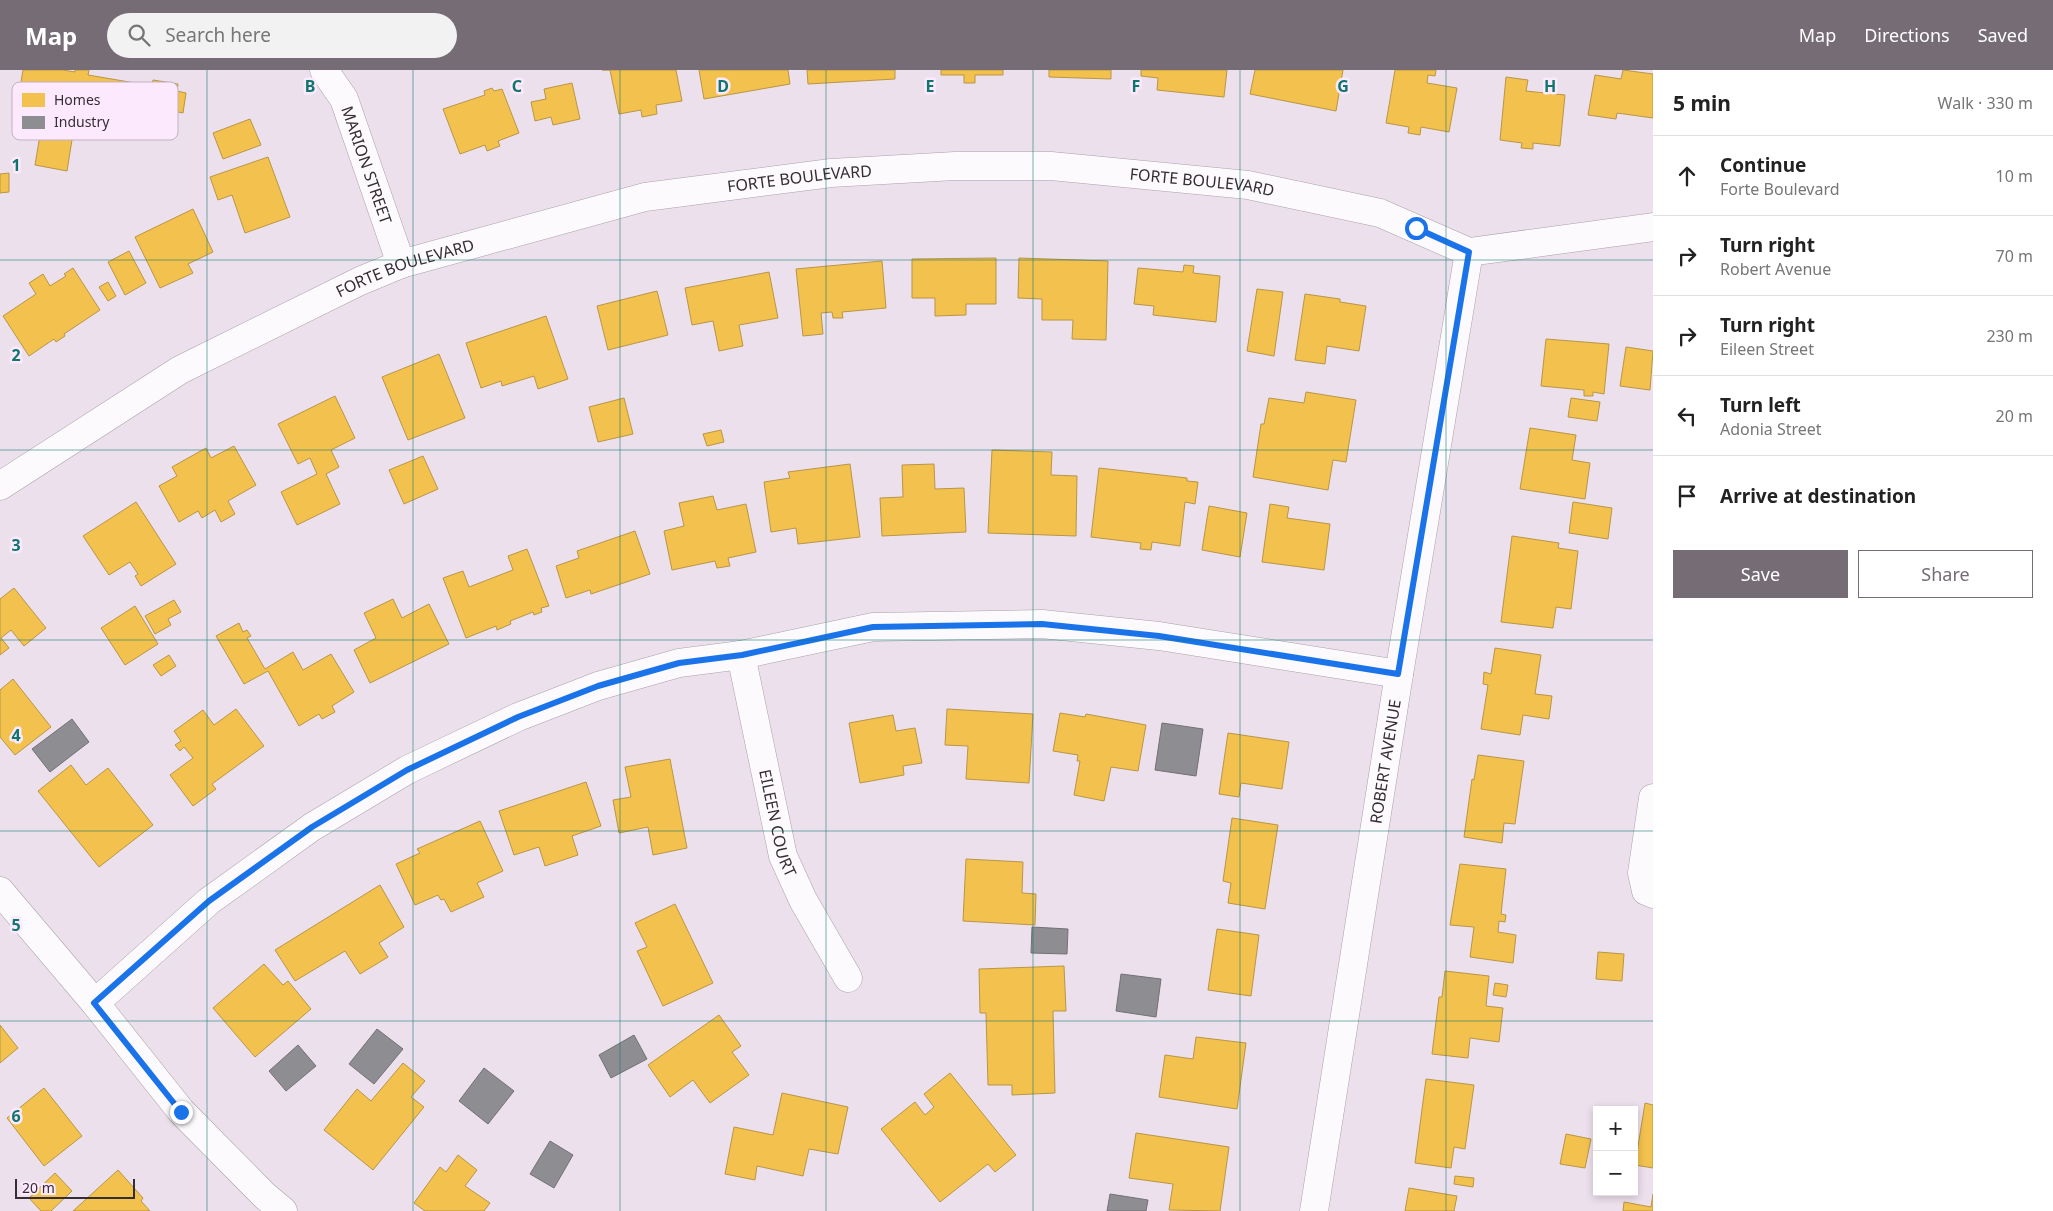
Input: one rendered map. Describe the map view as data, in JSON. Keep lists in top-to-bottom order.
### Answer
{
  "streets": {
    "street": [
      "MARION STREET",
      "FORTE BOULEVARD",
      "ROBERT AVENUE",
      "EILEEN COURT"
    ]
  },
  "crossings": [
    ["MARION STREET", "FORTE BOULEVARD"],
    ["FORTE BOULEVARD", "ROBERT AVENUE"]
  ],
  "legend": ["Homes", "Industry"],
  "scale_bar": "20 m",
  "page": {
    "header": "Map",
    "search": "Search here",
    "nav": ["Map", "Directions", "Saved"],
    "heading": ["5 min", "Walk · 330 m"],
    "list": [
      ["Continue", "Forte Boulevard", "10 m"],
      ["Turn right", "Robert Avenue", "70 m"],
      ["Turn right", "Eileen Street", "230 m"],
      ["Turn left", "Adonia Street", "20 m"],
      "Arrive at destination"
    ],
    "buttons": ["Save", "Share"],
    "map_buttons": ["+", "−"],
    "scale": "20 m"
  },
  "grid": {
    "columns": [
      "B",
      "C",
      "D",
      "E",
      "F",
      "G",
      "H"
    ],
    "rows": [
      "1",
      "2",
      "3",
      "4",
      "5",
      "6"
    ]
  }
}
